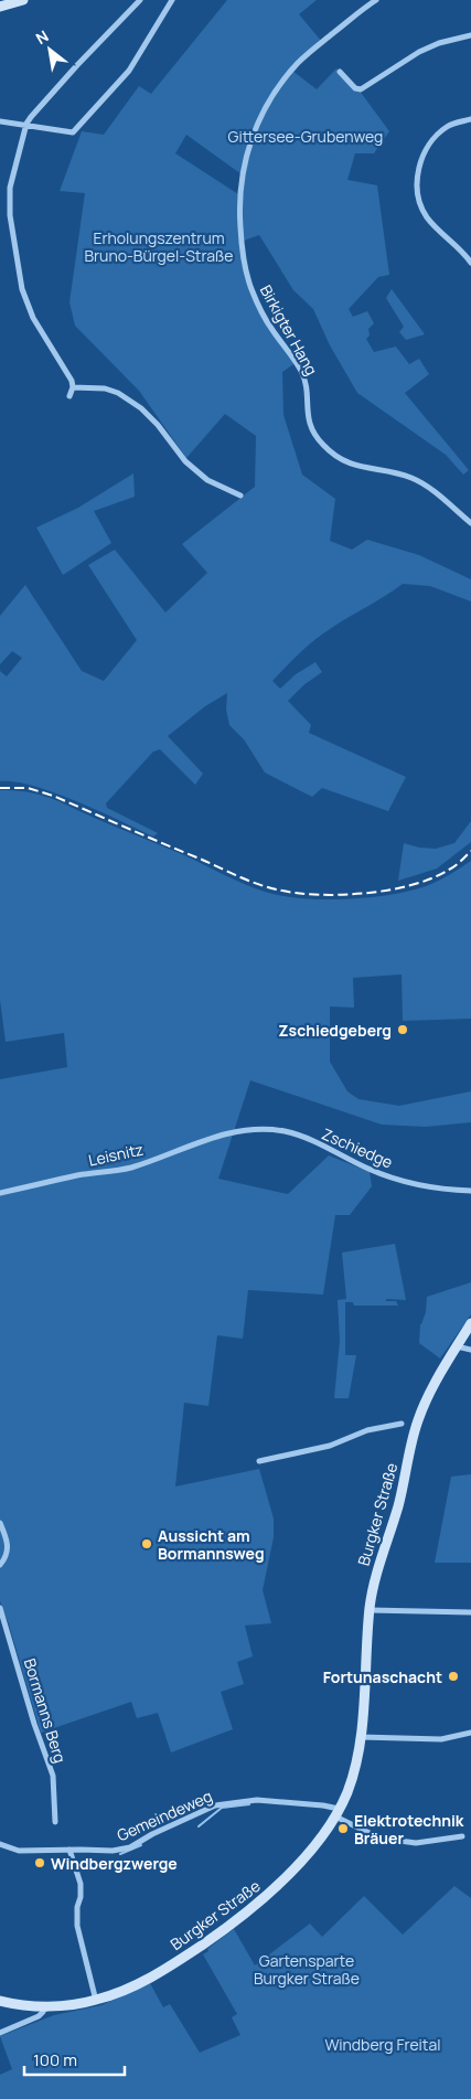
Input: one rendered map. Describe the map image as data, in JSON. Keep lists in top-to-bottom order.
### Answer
{
  "streets": {
    "main road": ["Burgker Straße"],
    "street": [
      "Birkigter Hang",
      "Zschiedge",
      "Leisnitz",
      "Bormanns Berg",
      "Gemeindeweg"
    ]
  },
  "crossings": [
    ["Zschiedge", "Leisnitz"],
    ["Burgker Straße", "Gemeindeweg"]
  ],
  "parks": [
    "Gittersee-Grubenweg",
    "Erholungszentrum Bruno-Bürgel-Straße",
    "Gartensparte Burgker Straße",
    "Windberg Freital"
  ],
  "places": [
    "Zschiedgeberg",
    "Aussicht am Bormannsweg",
    "Fortunaschacht",
    "Elektrotechnik Bräuer",
    "Windbergzwerge"
  ],
  "scale_bar": "100 m",
  "north": "top left"
}
